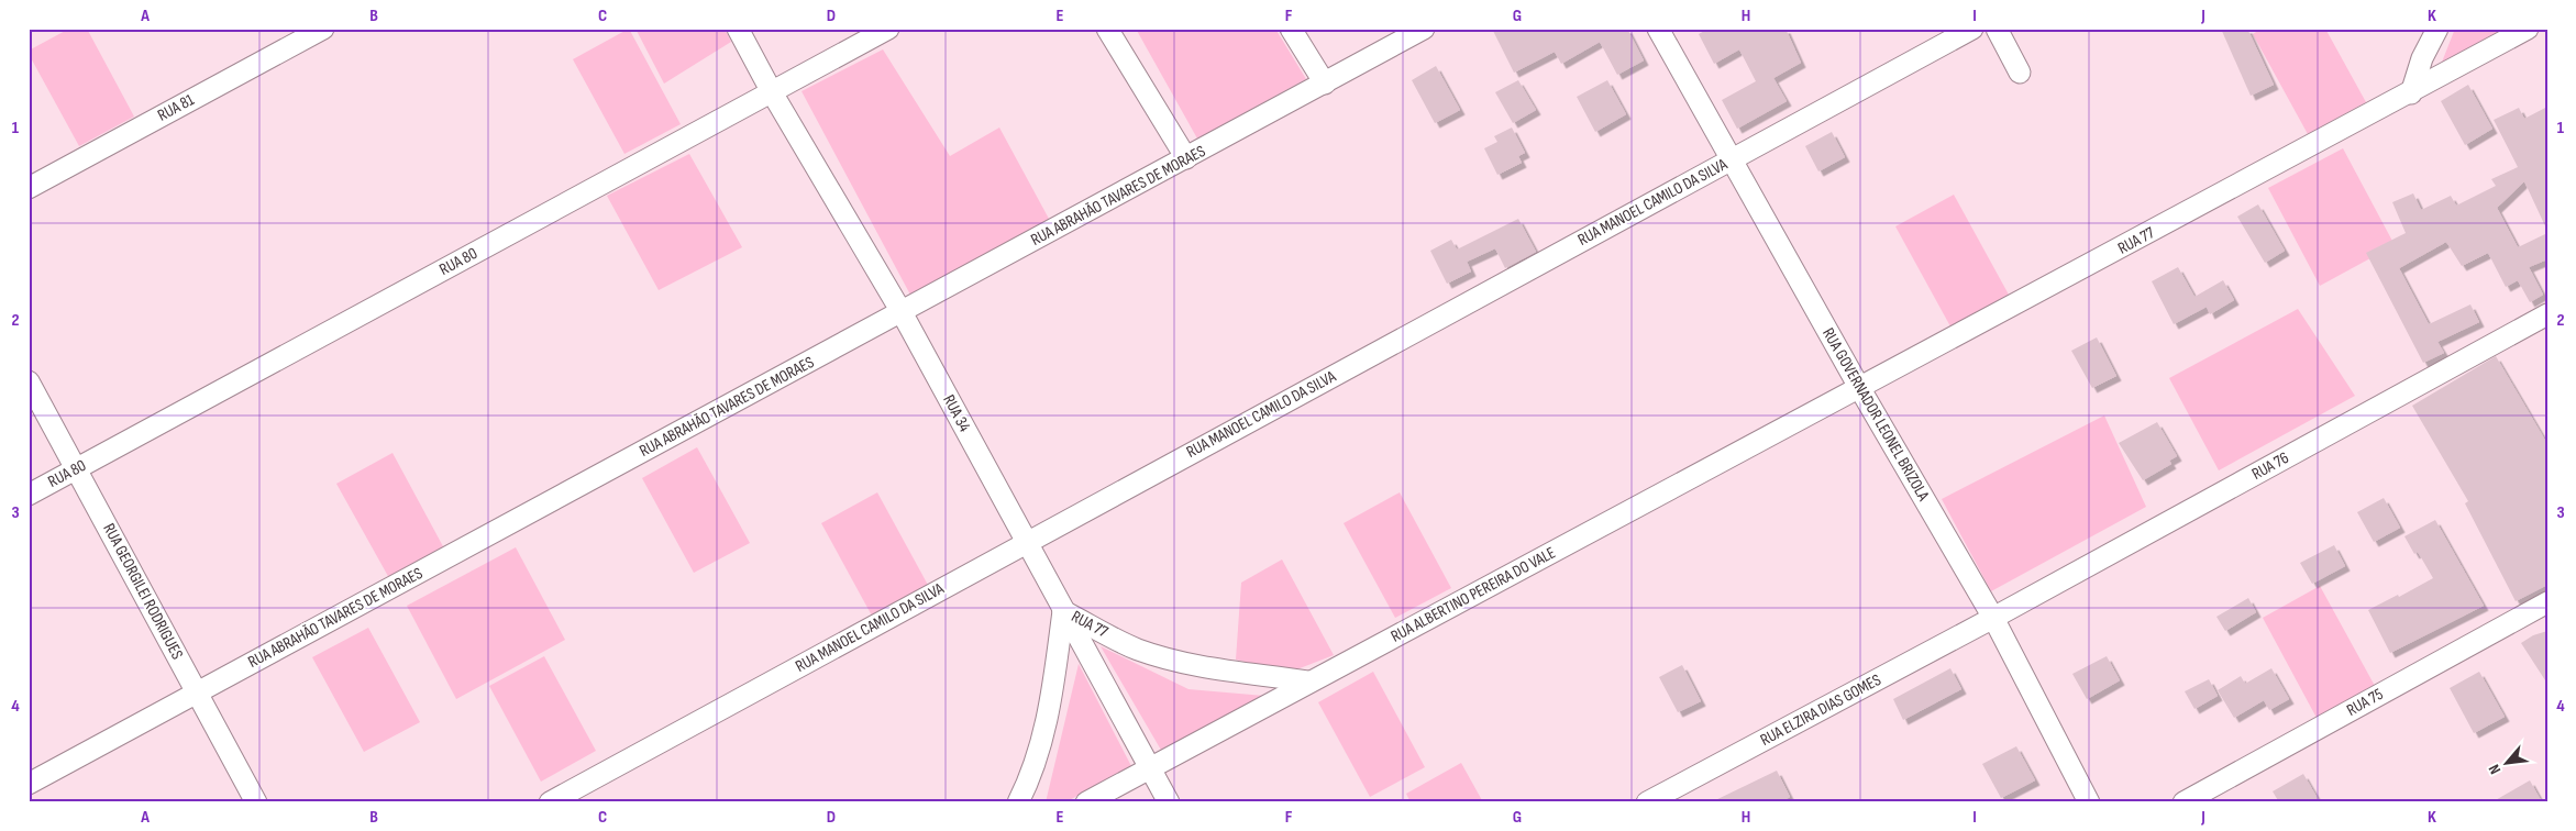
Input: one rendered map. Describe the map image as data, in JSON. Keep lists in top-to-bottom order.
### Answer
{
  "streets": {
    "street": [
      "RUA 81",
      "RUA ABRAHÃO TAVARES DE MORAES",
      "RUA MANOEL CAMILO DA SILVA",
      "RUA 77",
      "RUA 80",
      "RUA 34",
      "RUA GOVERNADOR LEONEL BRIZOLA",
      "RUA 76",
      "RUA GEORGILEI RODRIGUES",
      "RUA ALBERTINO PEREIRA DO VALE",
      "RUA 75",
      "RUA ELZIRA DIAS GOMES"
    ]
  },
  "crossings": [
    ["RUA ABRAHÃO TAVARES DE MORAES", "RUA 34"],
    ["RUA ABRAHÃO TAVARES DE MORAES", "RUA GEORGILEI RODRIGUES"],
    ["RUA MANOEL CAMILO DA SILVA", "RUA 34"],
    ["RUA MANOEL CAMILO DA SILVA", "RUA GOVERNADOR LEONEL BRIZOLA"],
    ["RUA 77", "RUA 34"],
    ["RUA 77", "RUA GOVERNADOR LEONEL BRIZOLA"],
    ["RUA 77", "RUA ALBERTINO PEREIRA DO VALE"],
    ["RUA 80", "RUA 34"],
    ["RUA 80", "RUA GEORGILEI RODRIGUES"],
    ["RUA 34", "RUA ALBERTINO PEREIRA DO VALE"],
    ["RUA GOVERNADOR LEONEL BRIZOLA", "RUA 76"],
    ["RUA GOVERNADOR LEONEL BRIZOLA", "RUA ALBERTINO PEREIRA DO VALE"],
    ["RUA GOVERNADOR LEONEL BRIZOLA", "RUA ELZIRA DIAS GOMES"],
    ["RUA 76", "RUA ELZIRA DIAS GOMES"]
  ],
  "north": "bottom left",
  "grid": {
    "columns": [
      "A",
      "B",
      "C",
      "D",
      "E",
      "F",
      "G",
      "H",
      "I",
      "J",
      "K"
    ],
    "rows": [
      "1",
      "2",
      "3",
      "4"
    ]
  }
}
